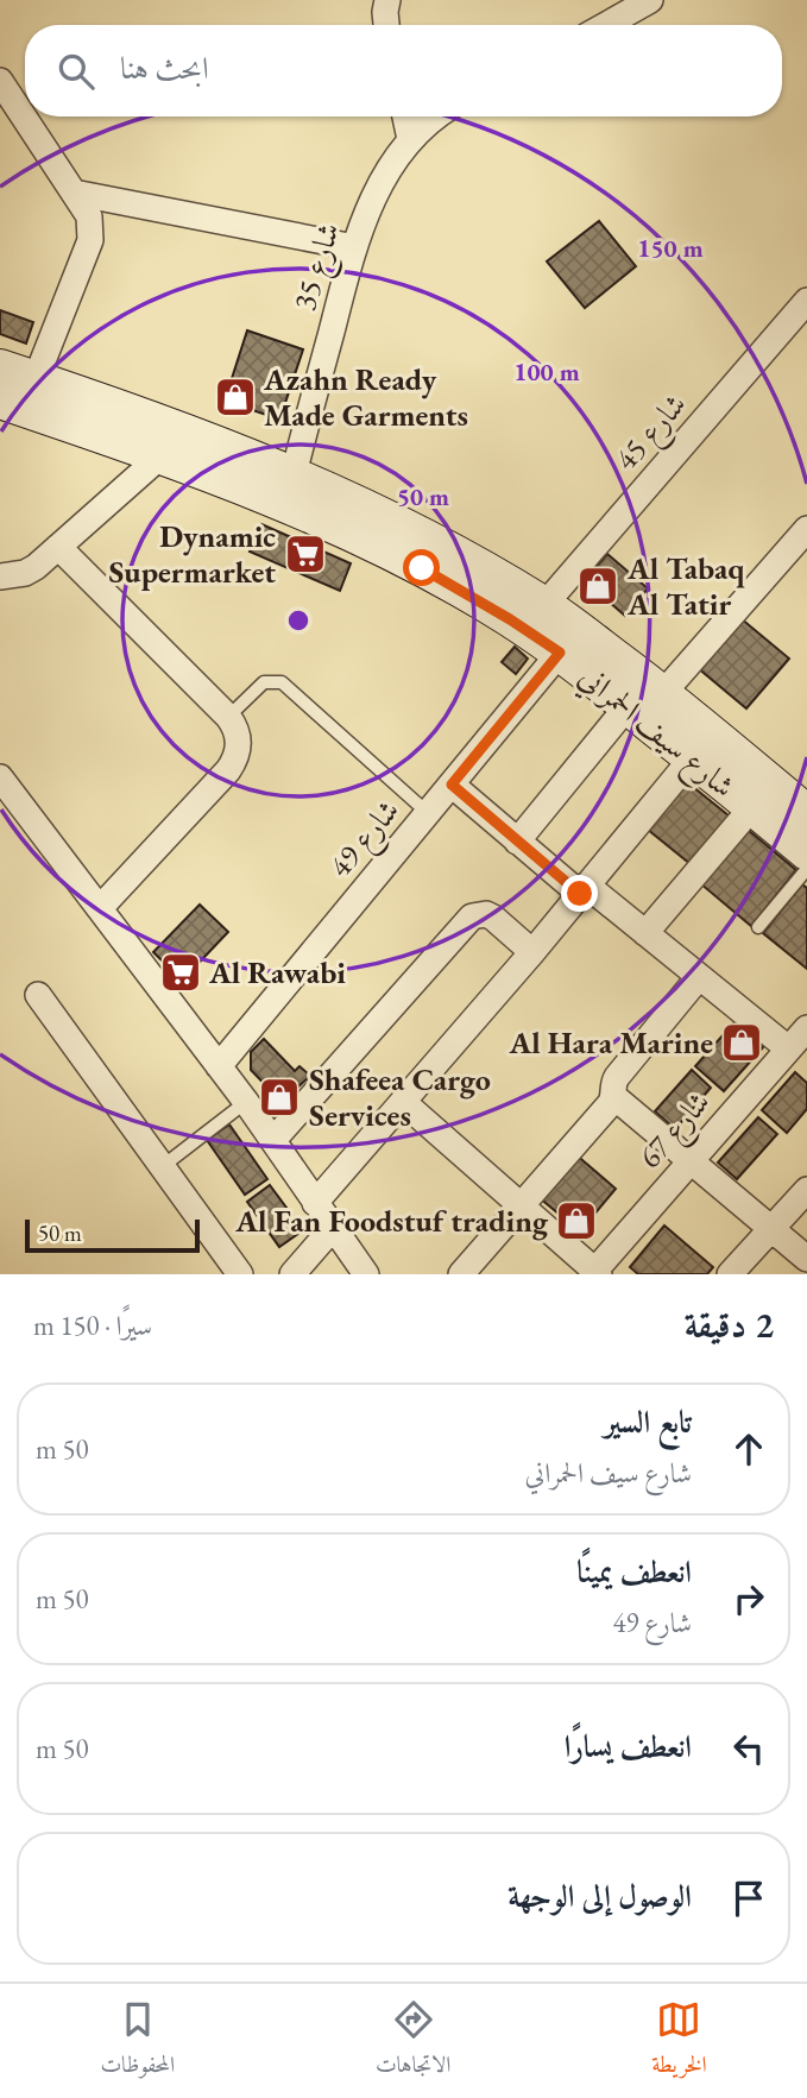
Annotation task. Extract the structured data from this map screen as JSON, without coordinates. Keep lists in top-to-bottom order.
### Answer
{
  "streets": {
    "street": [
      "شارع 35",
      "شارع 45",
      "شارع سيف الحمراني",
      "شارع 49",
      "شارع 67"
    ]
  },
  "crossings": [
    ["شارع 35", "شارع سيف الحمراني"],
    ["شارع 45", "شارع سيف الحمراني"],
    ["شارع سيف الحمراني", "شارع 49"]
  ],
  "places": {
    "shop": [
      "Azahn Ready Made Garments",
      "Al Tabaq Al Tatir",
      "Al Hara Marine",
      "Shafeea Cargo Services",
      "Al Fan Foodstuf trading"
    ],
    "supermarket": ["Dynamic Supermarket", "Al Rawabi"]
  },
  "scale_bar": "50 m",
  "page": {
    "search": "ابحث هنا",
    "scale": "50 m",
    "heading": ["2 دقيقة", "سيرًا · 150 m"],
    "list": [
      ["تابع السير", "شارع سيف الحمراني", "50 m"],
      ["انعطف يمينًا", "شارع 49", "50 m"],
      ["انعطف يسارًا", "50 m"],
      "الوصول إلى الوجهة"
    ],
    "nav": ["الخريطة", "الاتجاهات", "المحفوظات"]
  },
  "rings": ["150 m", "100 m", "50 m"]
}
